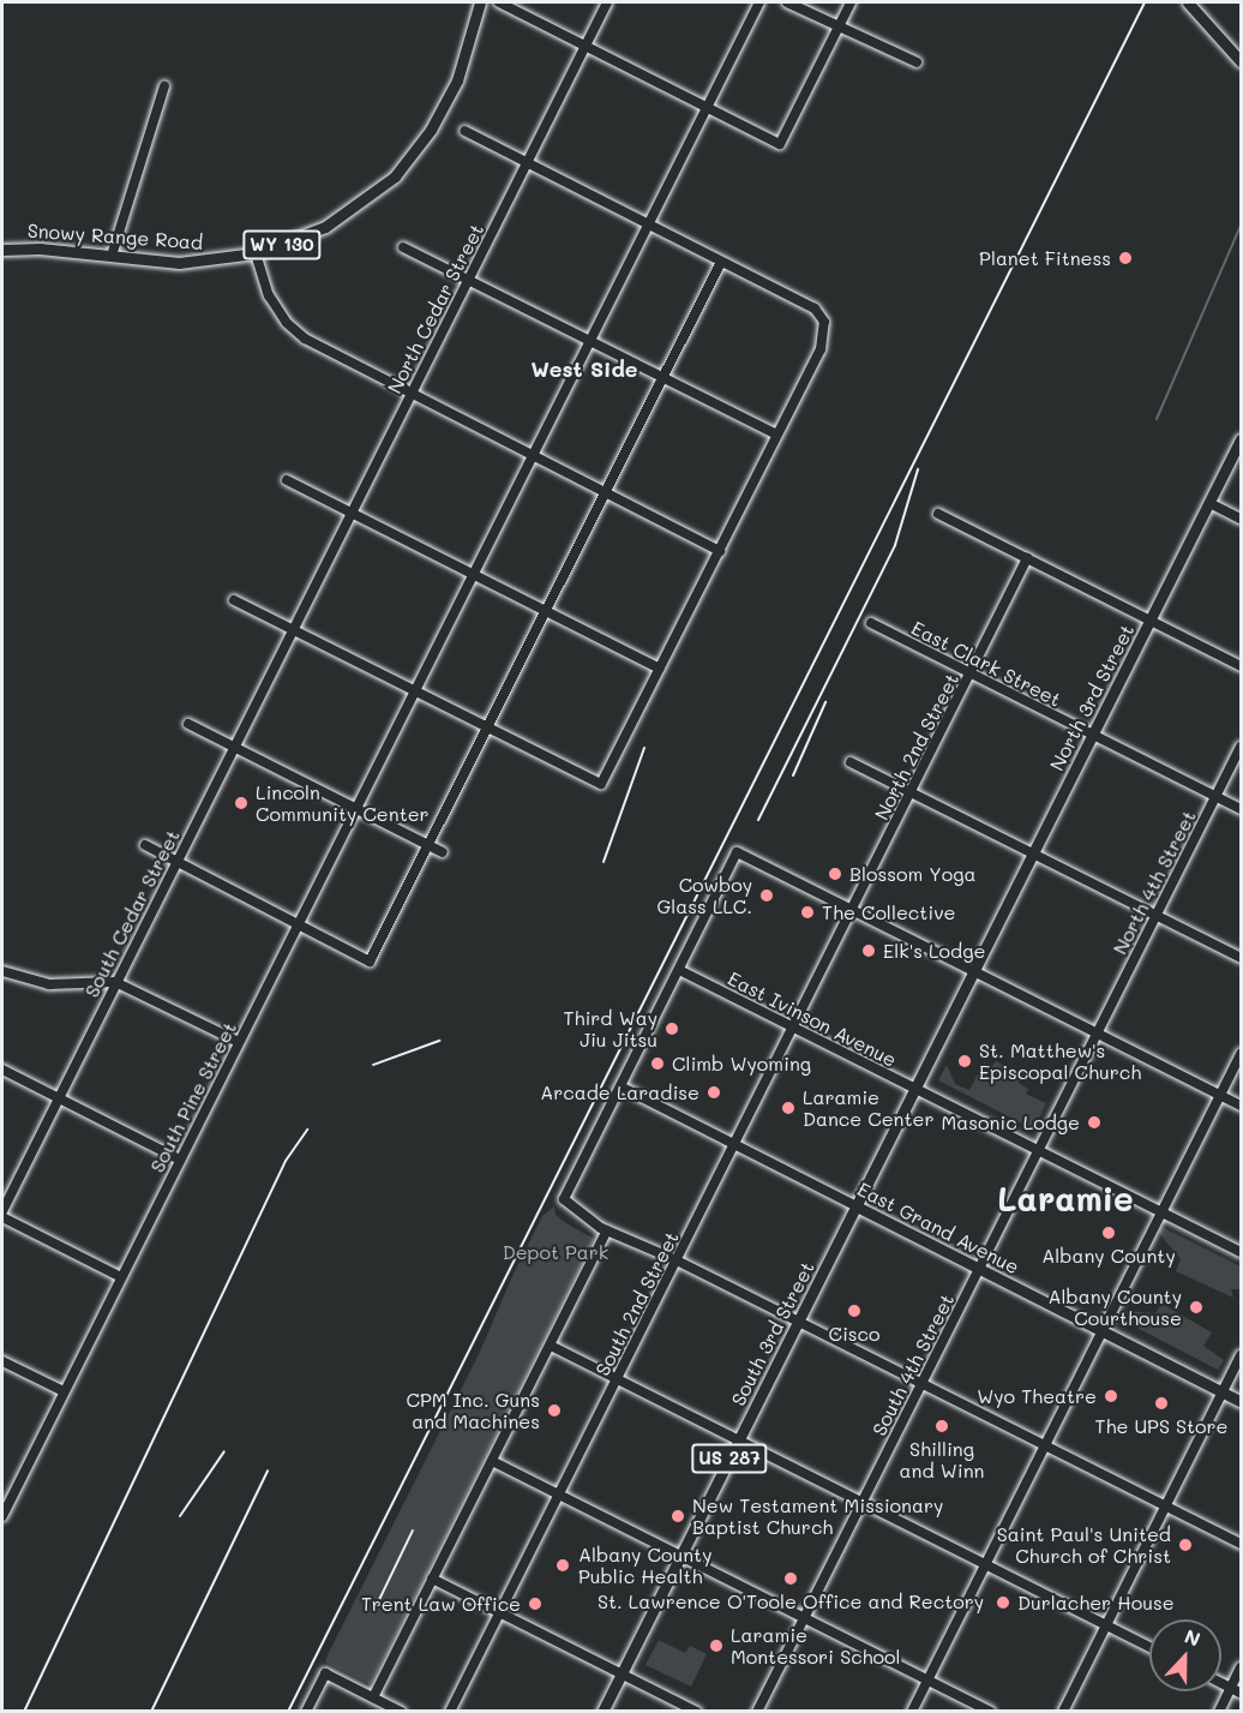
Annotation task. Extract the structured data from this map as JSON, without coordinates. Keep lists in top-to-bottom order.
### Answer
{
  "streets": {
    "main road": [
      "Snowy Range Road",
      "WY 130",
      "North 3rd Street",
      "East Grand Avenue",
      "South 3rd Street",
      "US 287"
    ],
    "street": [
      "North Cedar Street",
      "East Clark Street",
      "North 2nd Street",
      "North 4th Street",
      "South Cedar Street",
      "East Ivinson Avenue",
      "South Pine Street",
      "South 2nd Street",
      "South 4th Street"
    ]
  },
  "crossings": [
    ["North Cedar Street", "South Cedar Street"],
    ["East Clark Street", "North 3rd Street"],
    ["East Clark Street", "North 2nd Street"],
    ["East Clark Street", "North 4th Street"],
    ["North 3rd Street", "South 3rd Street"],
    ["North 2nd Street", "South 2nd Street"],
    ["North 4th Street", "South 4th Street"],
    ["East Ivinson Avenue", "South 2nd Street"],
    ["East Ivinson Avenue", "South 3rd Street"],
    ["East Ivinson Avenue", "South 4th Street"],
    ["East Grand Avenue", "South 2nd Street"],
    ["East Grand Avenue", "South 3rd Street"],
    ["East Grand Avenue", "South 4th Street"]
  ],
  "districts": ["West Side", "Laramie"],
  "parks": ["Depot Park"],
  "places": [
    "Planet Fitness",
    "Lincoln Community Center",
    "Blossom Yoga",
    "Cowboy Glass LLC.",
    "The Collective",
    "Elk's Lodge",
    "Third Way Jiu Jitsu",
    "St. Matthew's Episcopal Church",
    "Climb Wyoming",
    "Arcade Laradise",
    "Laramie Dance Center",
    "Masonic Lodge",
    "Albany County",
    "Albany County Courthouse",
    "Cisco",
    "Wyo Theatre",
    "The UPS Store",
    "CPM Inc. Guns and Machines",
    "Shilling and Winn",
    "New Testament Missionary Baptist Church",
    "Saint Paul's United Church of Christ",
    "Albany County Public Health",
    "St. Lawrence O'Toole Office and Rectory",
    "Durlacher House",
    "Trent Law Office",
    "Laramie Montessori School"
  ],
  "north": "top"
}
